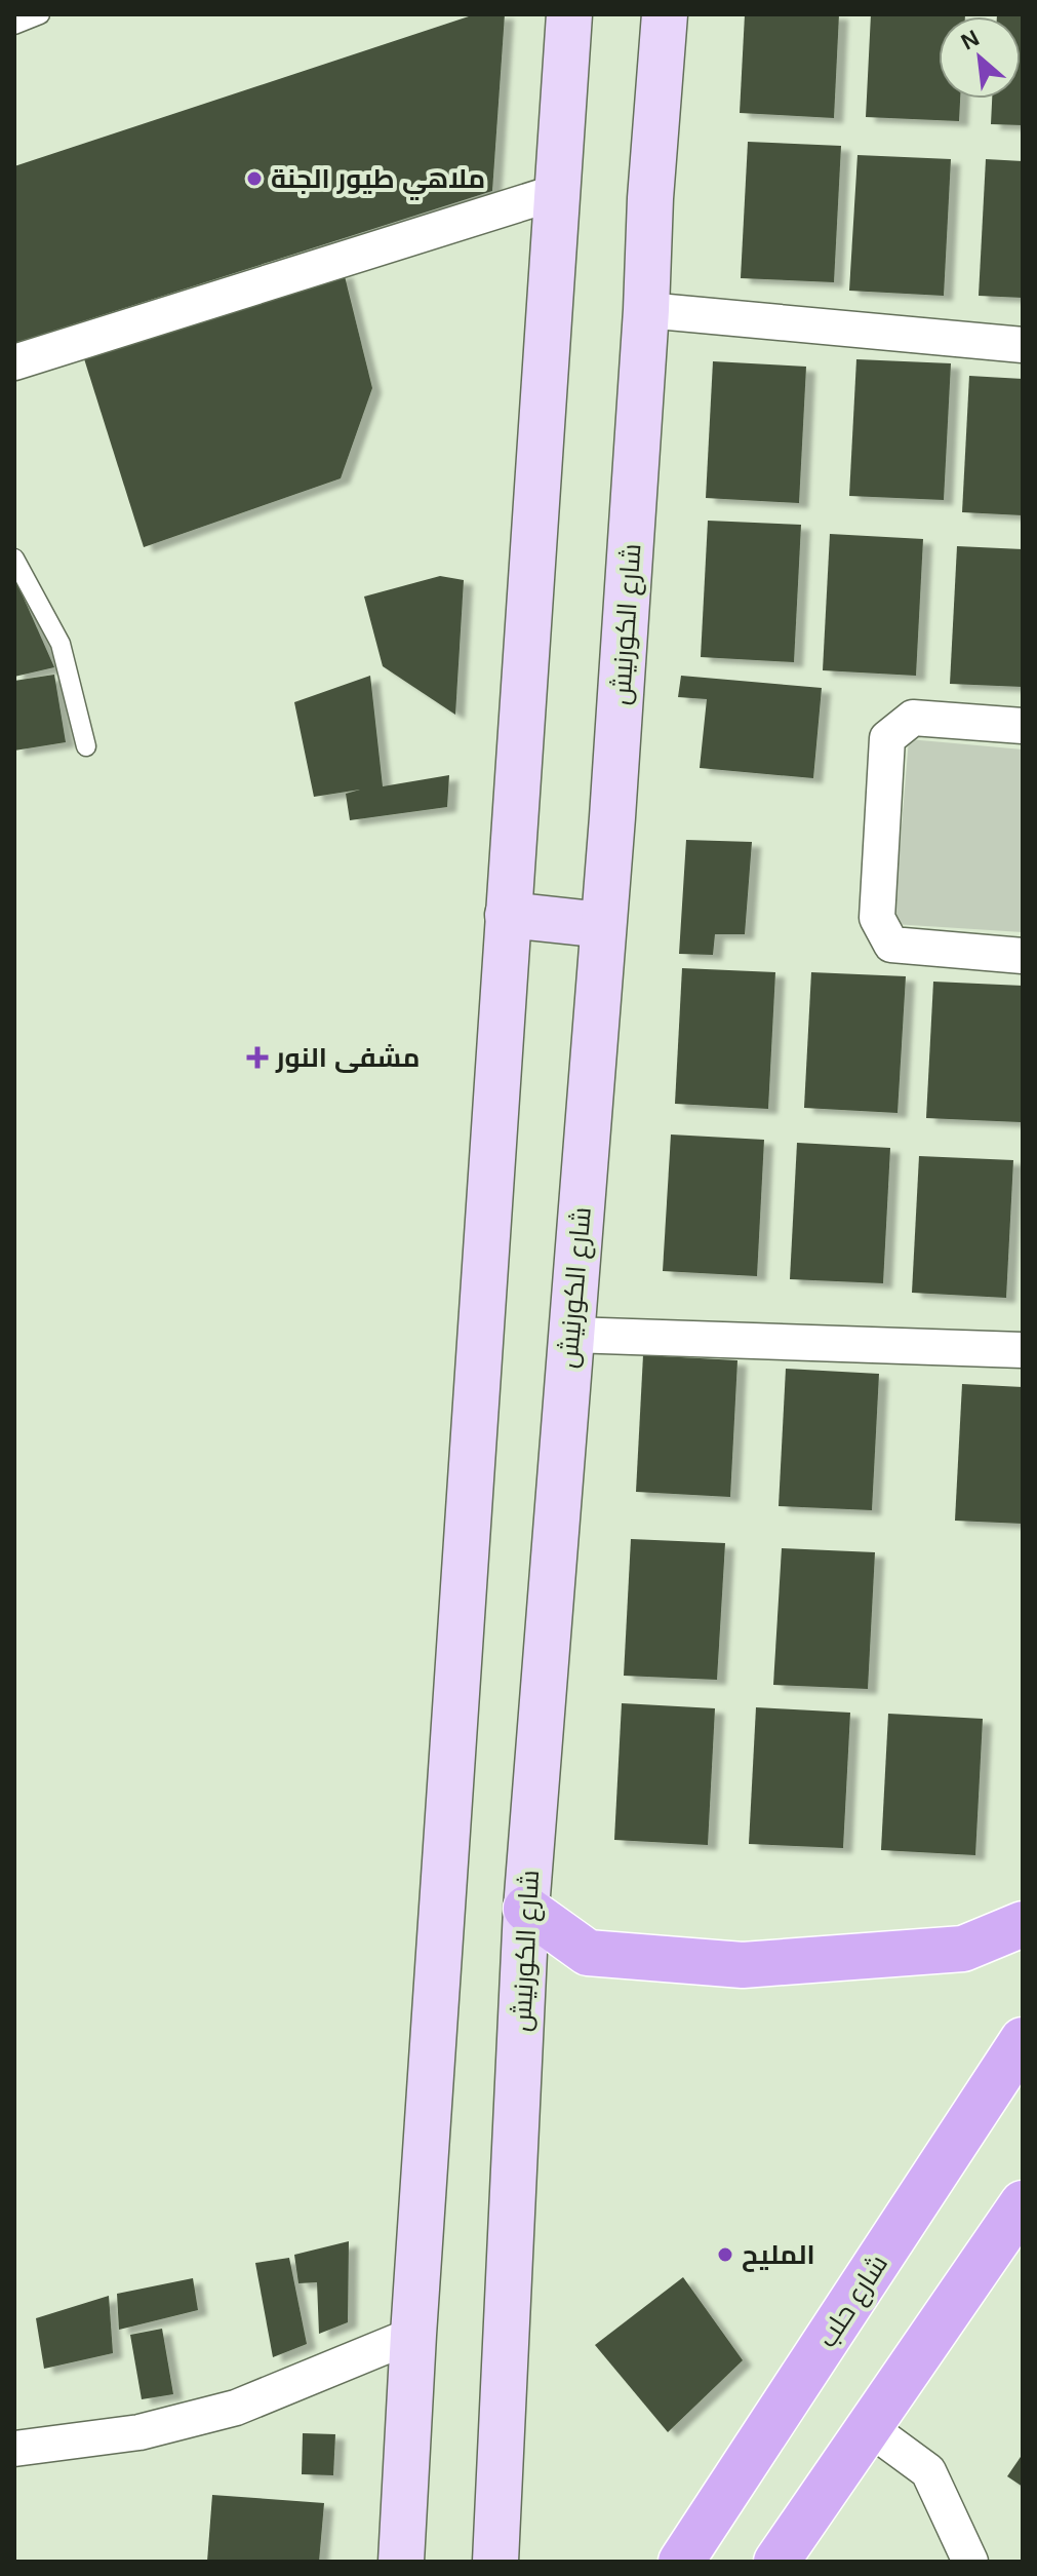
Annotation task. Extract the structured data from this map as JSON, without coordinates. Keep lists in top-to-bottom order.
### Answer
{
  "streets": {
    "main road": ["شارع الكورنيش", "شارع حلب"]
  },
  "places": {
    "other": ["ملاهي طيور الجنة", "المليح"],
    "health": ["مشفى النور"]
  },
  "north": "top left"
}
